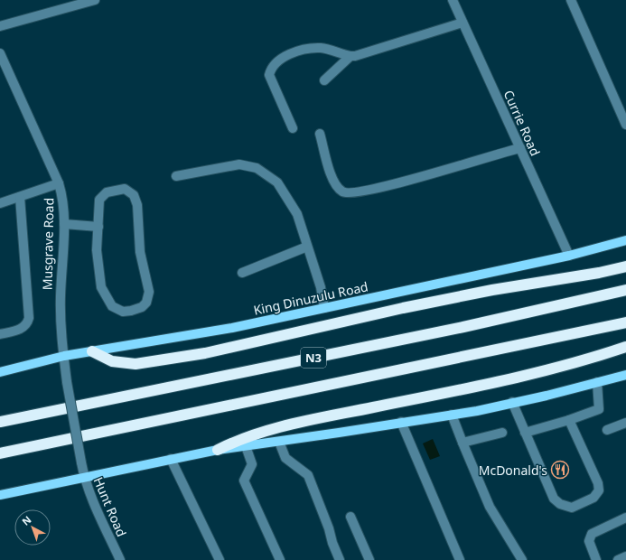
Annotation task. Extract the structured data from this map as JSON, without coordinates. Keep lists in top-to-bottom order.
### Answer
{
  "streets": {
    "highway": ["N3"],
    "main road": ["King Dinuzulu Road"],
    "street": ["Currie Road", "Musgrave Road", "Hunt Road"]
  },
  "crossings": [
    ["Currie Road", "King Dinuzulu Road"],
    ["Musgrave Road", "King Dinuzulu Road"],
    ["Musgrave Road", "Hunt Road"]
  ],
  "places": {
    "restaurant": ["McDonald's"]
  },
  "north": "top left"
}
